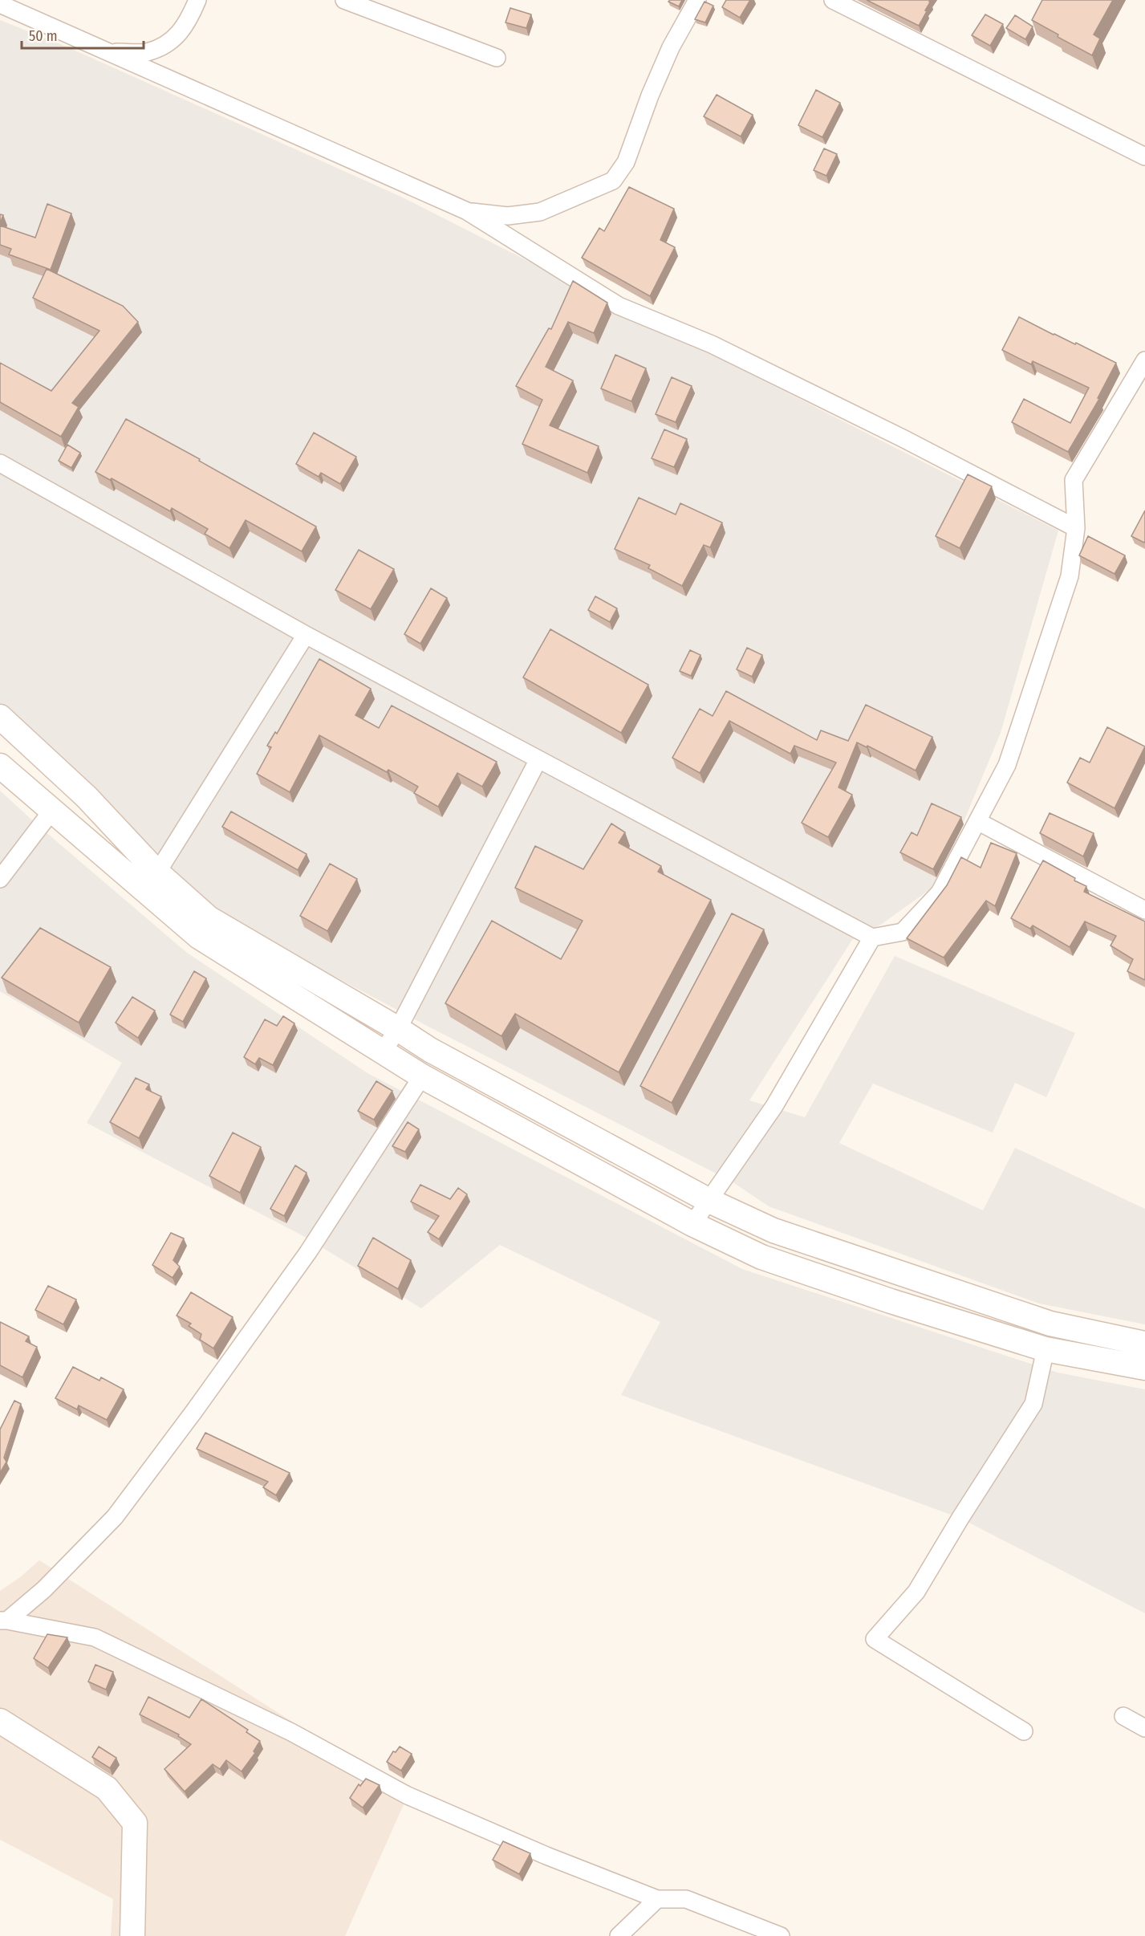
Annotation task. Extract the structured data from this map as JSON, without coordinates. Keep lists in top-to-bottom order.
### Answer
{
  "scale_bar": "50 m"
}
